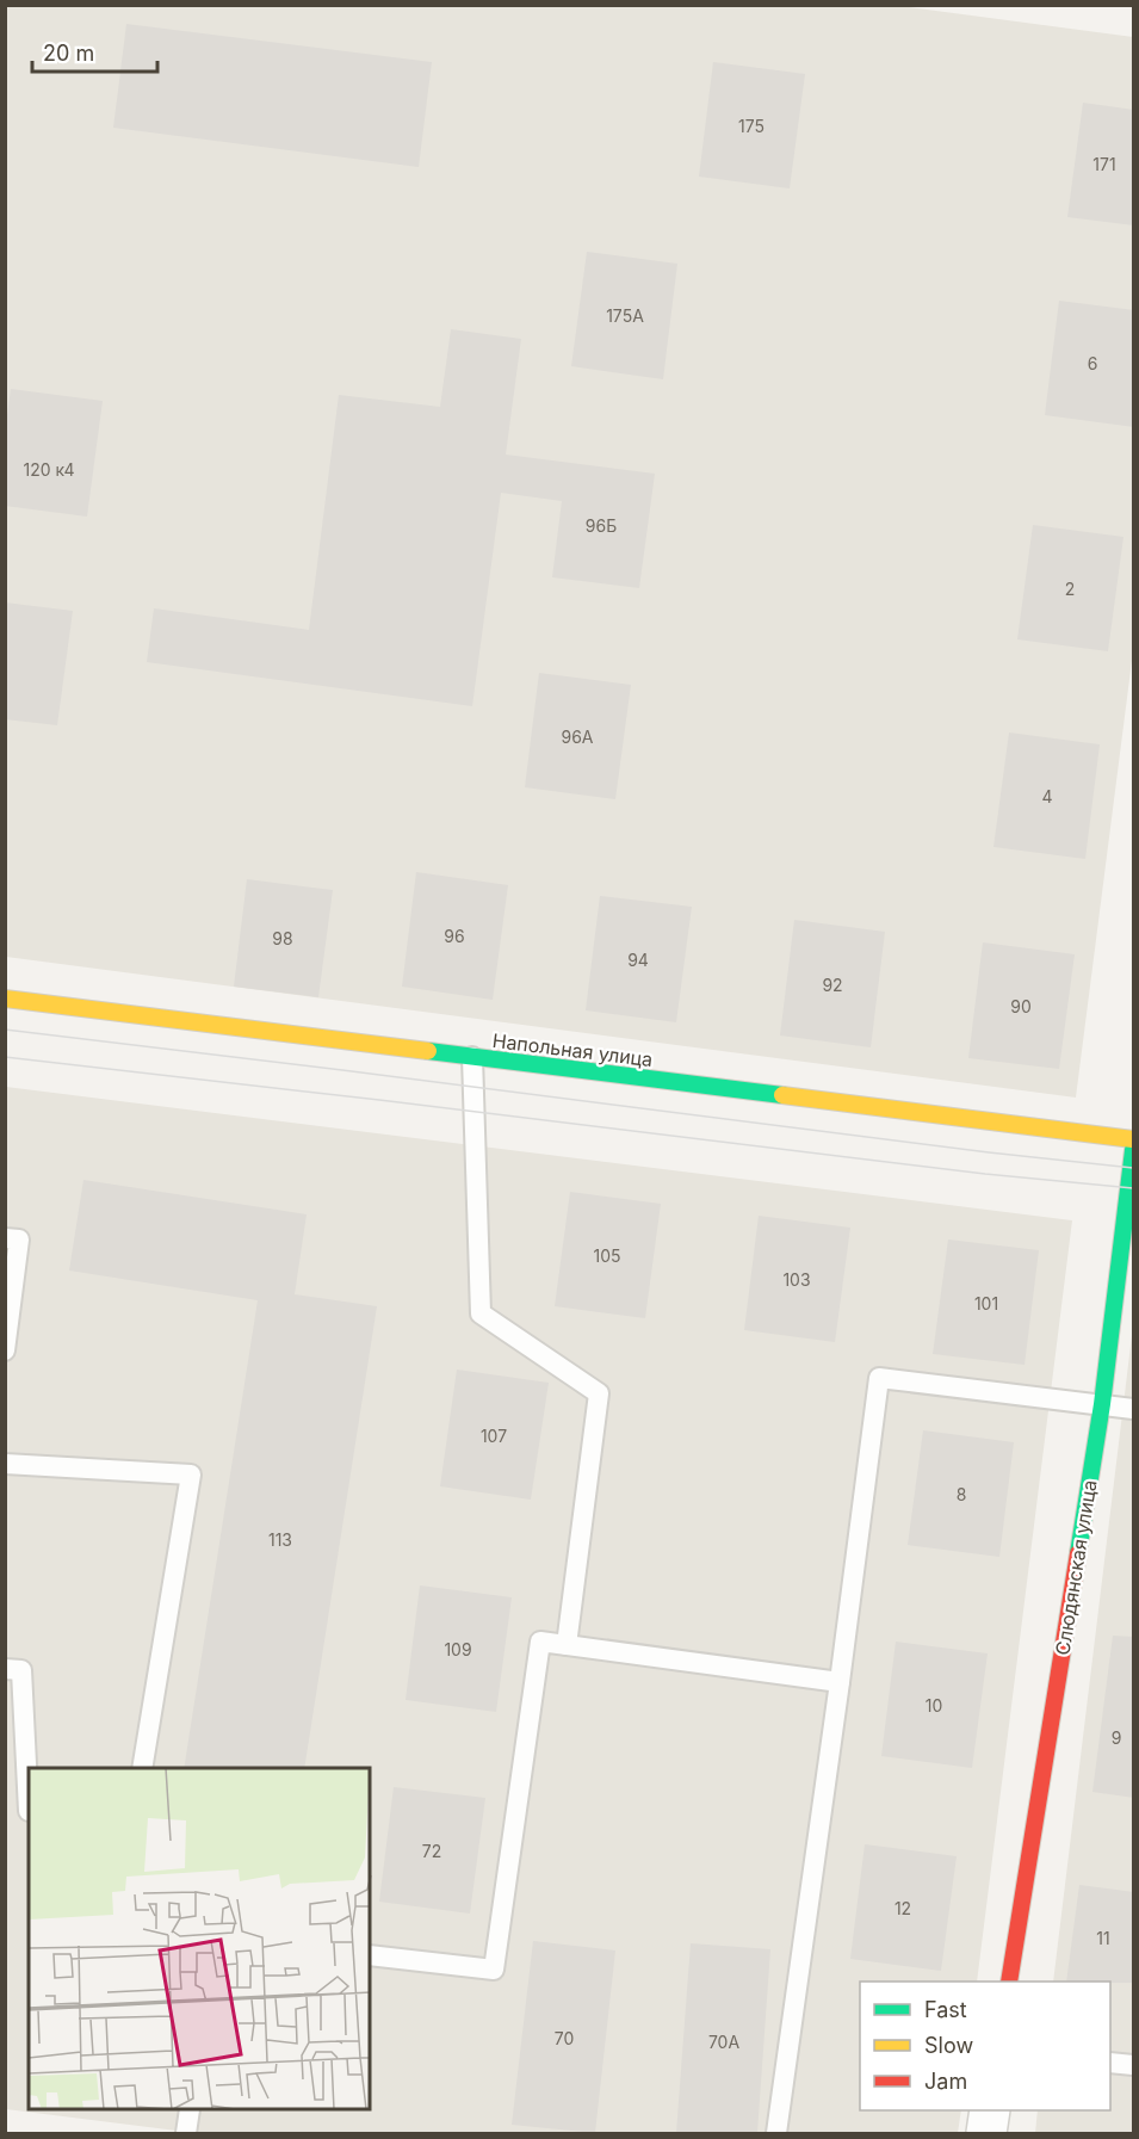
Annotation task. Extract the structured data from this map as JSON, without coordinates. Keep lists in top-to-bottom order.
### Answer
{
  "streets": {
    "street": ["Напольная улица", "Слюдянская улица"]
  },
  "house_numbers": [
    "175",
    "171",
    "175А",
    "6",
    "120 к4",
    "96Б",
    "2",
    "96А",
    "4",
    "96",
    "98",
    "94",
    "92",
    "90",
    "105",
    "103",
    "101",
    "107",
    "8",
    "113",
    "109",
    "10",
    "9",
    "72",
    "12",
    "11",
    "70",
    "70А"
  ],
  "legend": ["Fast", "Slow", "Jam"],
  "scale_bar": "20 m"
}
